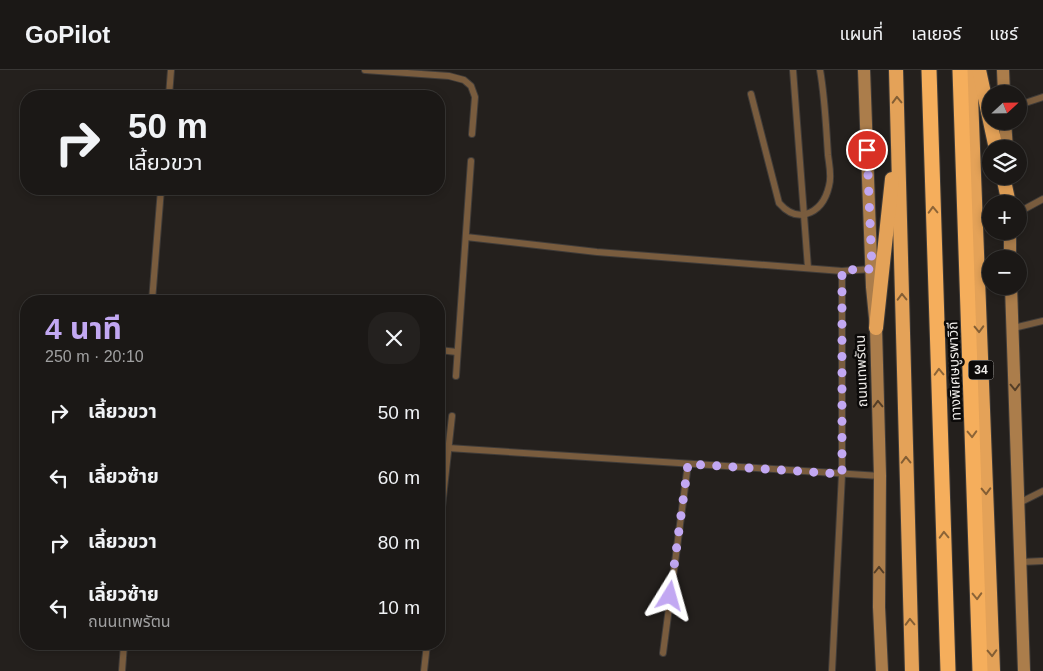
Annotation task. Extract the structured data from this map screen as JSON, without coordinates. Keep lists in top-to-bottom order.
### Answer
{
  "streets": {
    "highway": ["34", "ทางพิเศษบูรพาวิถี"],
    "main road": ["ถนนเทพรัตน"]
  },
  "one_way": ["ถนนเทพรัตน"],
  "north": "right",
  "page": {
    "header": "GoPilot",
    "nav": ["แผนที่", "เลเยอร์", "แชร์"],
    "map_buttons": ["+", "−"],
    "turn": ["50 m", "เลี้ยวขวา"],
    "heading": ["4 นาที", "250 m · 20:10"],
    "list": [
      {
        "name": "เลี้ยวขวา",
        "value": "50 m"
      },
      {
        "name": "เลี้ยวซ้าย",
        "value": "60 m"
      },
      {
        "name": "เลี้ยวขวา",
        "value": "80 m"
      },
      {
        "name": "เลี้ยวซ้าย",
        "note": "ถนนเทพรัตน",
        "value": "10 m"
      }
    ]
  }
}
